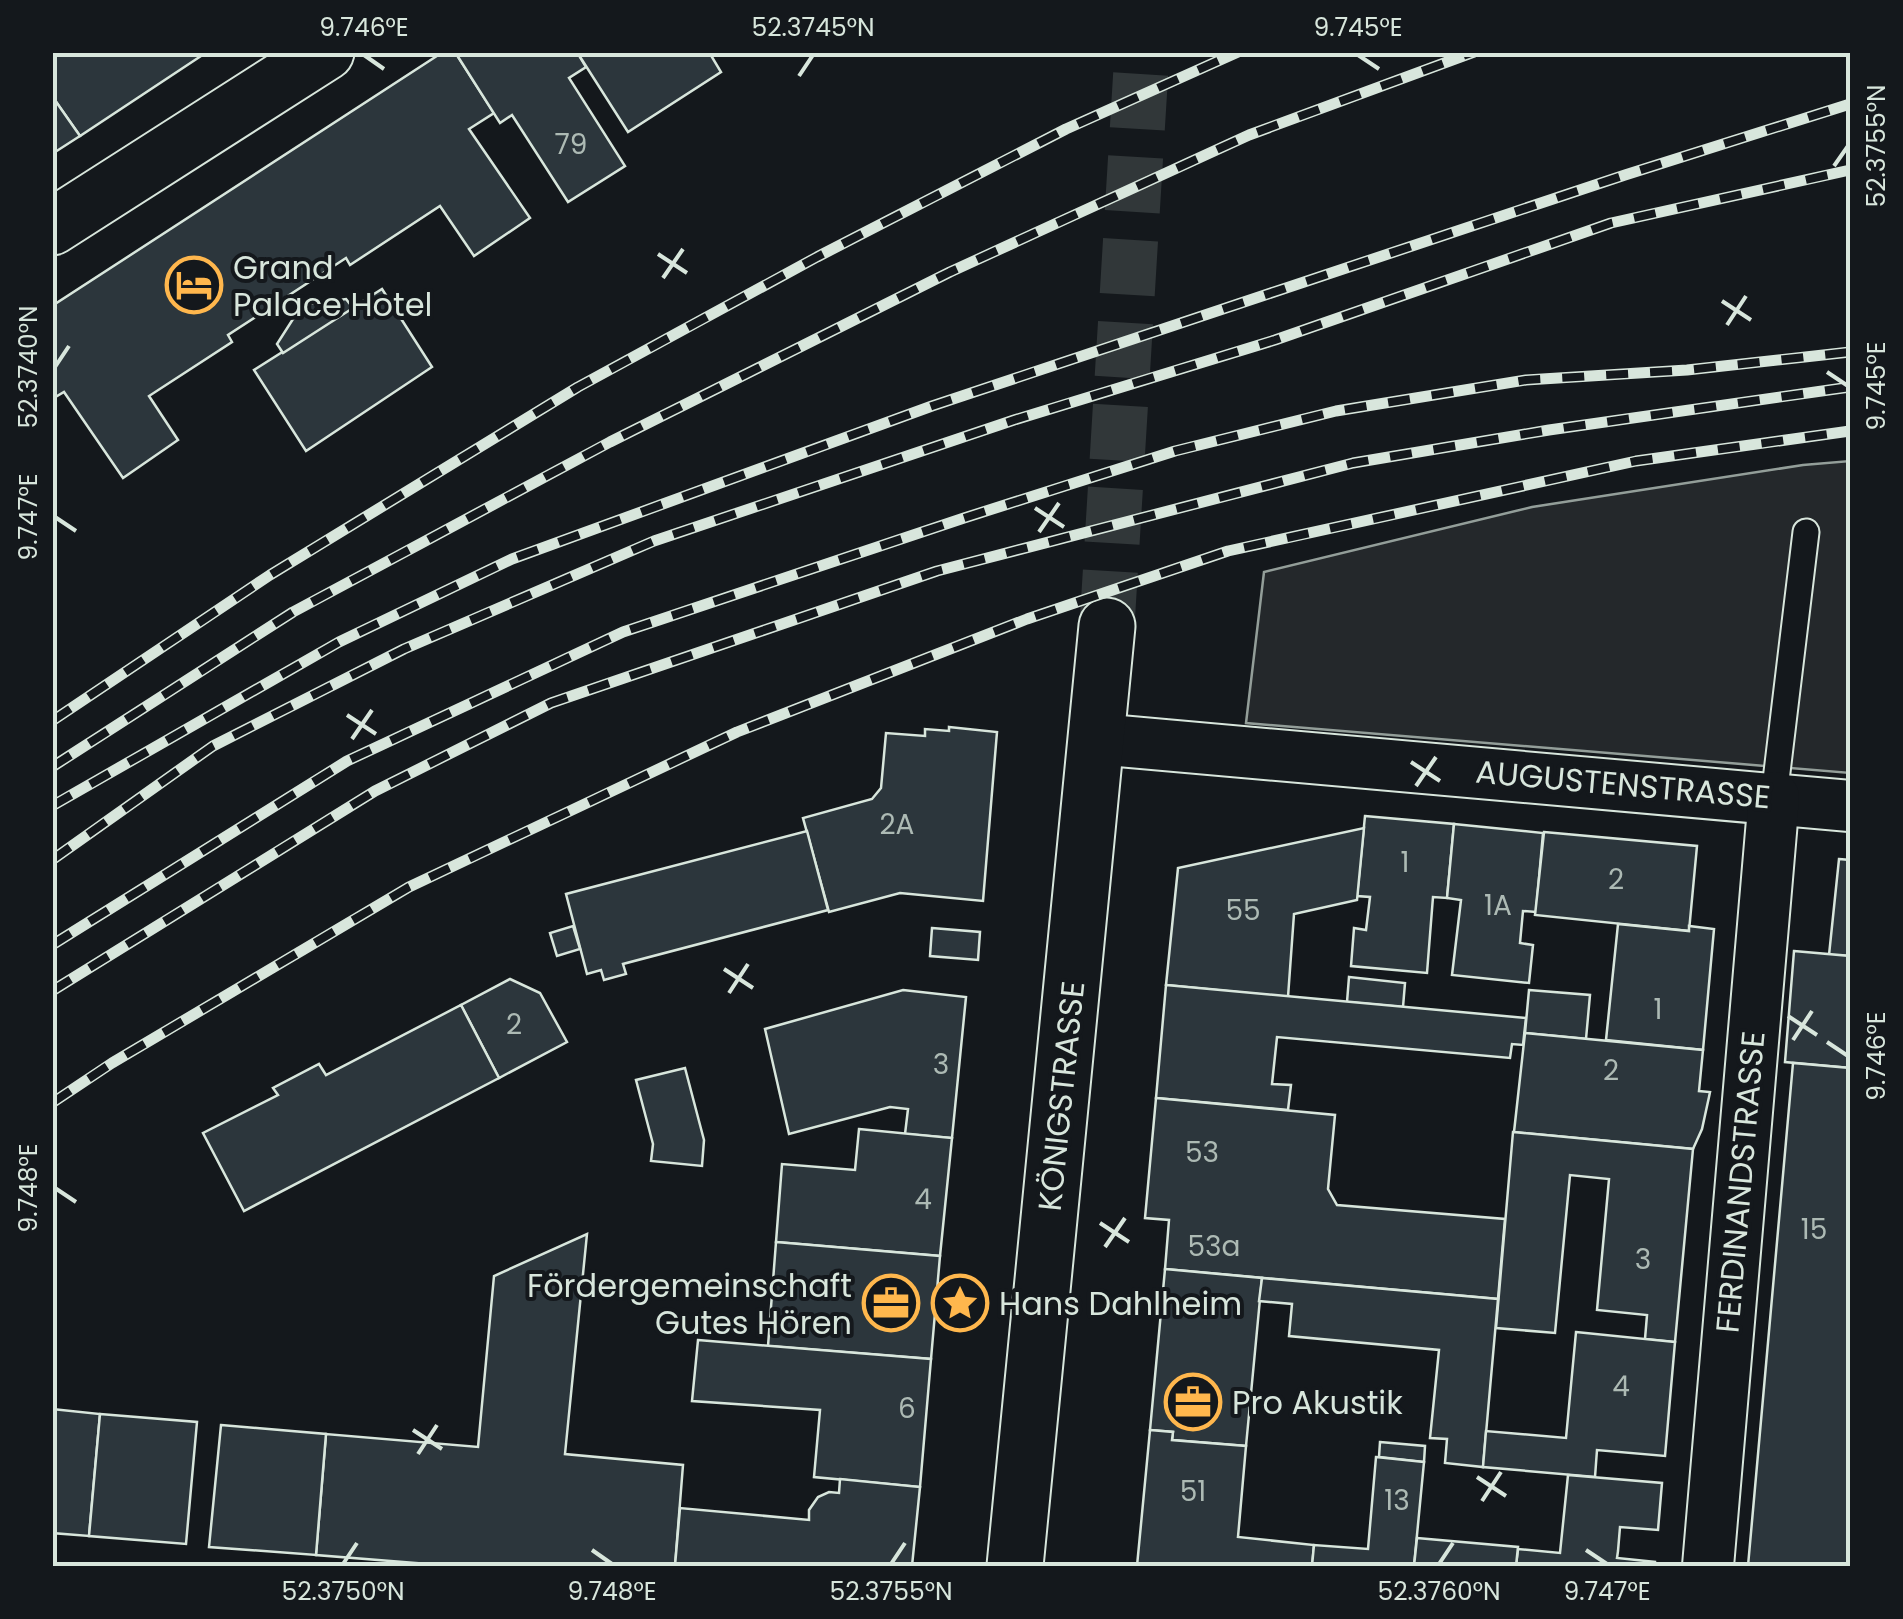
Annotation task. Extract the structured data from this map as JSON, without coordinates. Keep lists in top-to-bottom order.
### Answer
{
  "streets": {
    "street": ["AUGUSTENSTRASSE", "KÖNIGSTRASSE", "FERDINANDSTRASSE"]
  },
  "crossings": [
    ["AUGUSTENSTRASSE", "KÖNIGSTRASSE"],
    ["AUGUSTENSTRASSE", "FERDINANDSTRASSE"]
  ],
  "places": {
    "hotel": ["Grand Palace Hotel"],
    "office": ["Fördergemeinschaft Gutes Hören", "Pro Akustik"],
    "place": ["Hans Dahlheim"]
  },
  "house_numbers": [
    "79",
    "2A",
    "1",
    "2",
    "1A",
    "55",
    "1",
    "2",
    "3",
    "2",
    "53",
    "4",
    "15",
    "53a",
    "3",
    "4",
    "6",
    "51",
    "13"
  ],
  "coordinates": [
    "9.746°E",
    "52.3745°N",
    "9.745°E",
    "52.3755°N",
    "52.3740°N",
    "9.747°E",
    "9.748°E",
    "52.3750°N",
    "52.3760°N"
  ]
}
